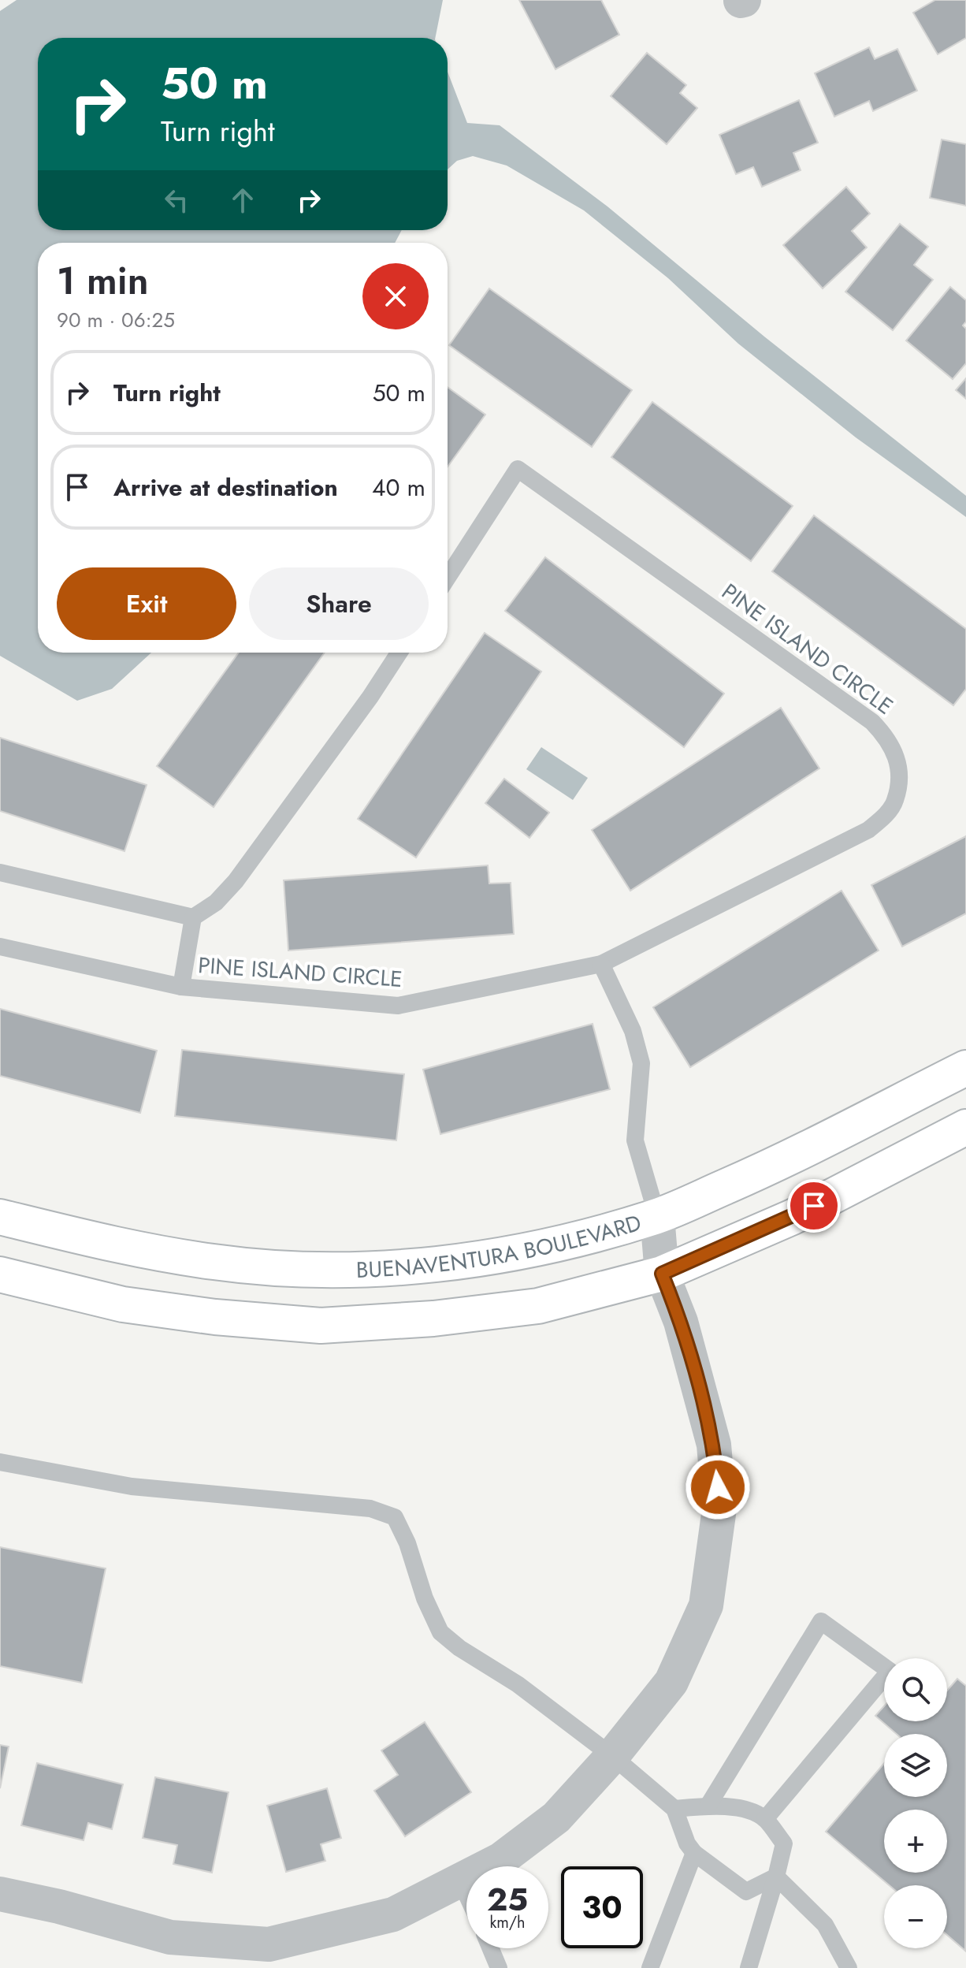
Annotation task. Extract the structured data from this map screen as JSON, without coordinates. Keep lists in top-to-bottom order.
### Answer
{
  "streets": {
    "main road": ["BUENAVENTURA BOULEVARD"],
    "lane": ["PINE ISLAND CIRCLE"]
  },
  "page": {
    "turn": ["50 m", "Turn right"],
    "heading": ["1 min", "90 m · 06:25"],
    "list": [
      {
        "name": "Turn right",
        "value": "50 m"
      },
      {
        "name": "Arrive at destination",
        "value": "40 m"
      }
    ],
    "buttons": ["Exit", "Share"],
    "map_buttons": ["+", "−"],
    "speed": "25 km/h",
    "limit": "30"
  }
}
